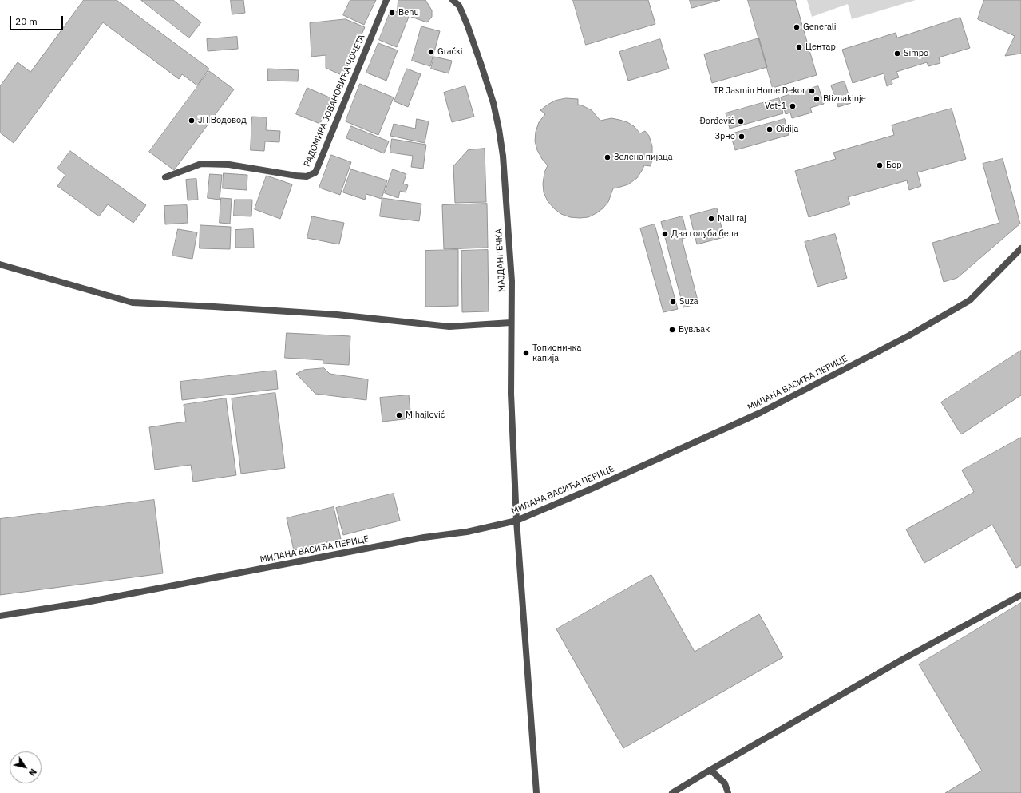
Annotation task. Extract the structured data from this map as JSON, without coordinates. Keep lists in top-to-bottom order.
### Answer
{
  "streets": {
    "street": ["РАДОМИРА ЈОВАНОВИЋА ЧОЧЕТА", "МАЈДАНПЕЧКА", "МИЛАНА ВАСИЋА ПЕРИЦЕ"]
  },
  "crossings": [
    ["МАЈДАНПЕЧКА", "МИЛАНА ВАСИЋА ПЕРИЦЕ"]
  ],
  "places": [
    "Benu",
    "Generali",
    "Центар",
    "Grački",
    "Simpo",
    "TR Jasmin Home Dekor",
    "Bliznakinje",
    "Vet-1",
    "ЈП Водовод",
    "Đorđević",
    "Oidija",
    "Зрно",
    "Зелена пијаца",
    "Бор",
    "Mali raj",
    "Два голуба бела",
    "Suza",
    "Бувљак",
    "Топионичка капија",
    "Mihajlović"
  ],
  "scale_bar": "20 m",
  "north": "bottom right"
}
